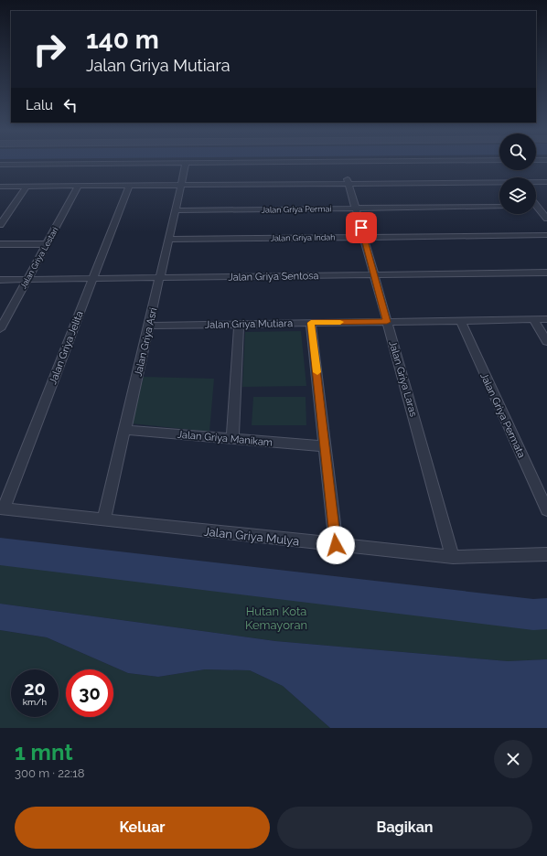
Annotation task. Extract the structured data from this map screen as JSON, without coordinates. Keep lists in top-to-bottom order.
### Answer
{
  "streets": {
    "street": [
      "Jalan Griya Permai",
      "Jalan Griya Indah",
      "Jalan Griya Lestari",
      "Jalan Griya Sentosa",
      "Jalan Griya Mutiara",
      "Jalan Griya Asri",
      "Jalan Griya Jelita",
      "Jalan Griya Laras",
      "Jalan Griya Permata",
      "Jalan Griya Manikam",
      "Jalan Griya Mulya"
    ]
  },
  "crossings": [
    ["Jalan Griya Permai", "Jalan Griya Asri"],
    ["Jalan Griya Permai", "Jalan Griya Laras"],
    ["Jalan Griya Indah", "Jalan Griya Asri"],
    ["Jalan Griya Indah", "Jalan Griya Laras"],
    ["Jalan Griya Lestari", "Jalan Griya Sentosa"],
    ["Jalan Griya Sentosa", "Jalan Griya Asri"],
    ["Jalan Griya Sentosa", "Jalan Griya Jelita"],
    ["Jalan Griya Sentosa", "Jalan Griya Laras"],
    ["Jalan Griya Mutiara", "Jalan Griya Asri"],
    ["Jalan Griya Mutiara", "Jalan Griya Laras"],
    ["Jalan Griya Mutiara", "Jalan Griya Permata"],
    ["Jalan Griya Asri", "Jalan Griya Manikam"],
    ["Jalan Griya Asri", "Jalan Griya Mulya"],
    ["Jalan Griya Jelita", "Jalan Griya Mulya"],
    ["Jalan Griya Laras", "Jalan Griya Mulya"]
  ],
  "parks": ["Hutan Kota Kemayoran"],
  "page": {
    "turn": ["140 m", "Jalan Griya Mutiara"],
    "then": "Lalu",
    "speed": "20 km/h",
    "limit": "30",
    "heading": ["1 mnt", "300 m · 22:18"],
    "buttons": ["Keluar", "Bagikan"]
  }
}
